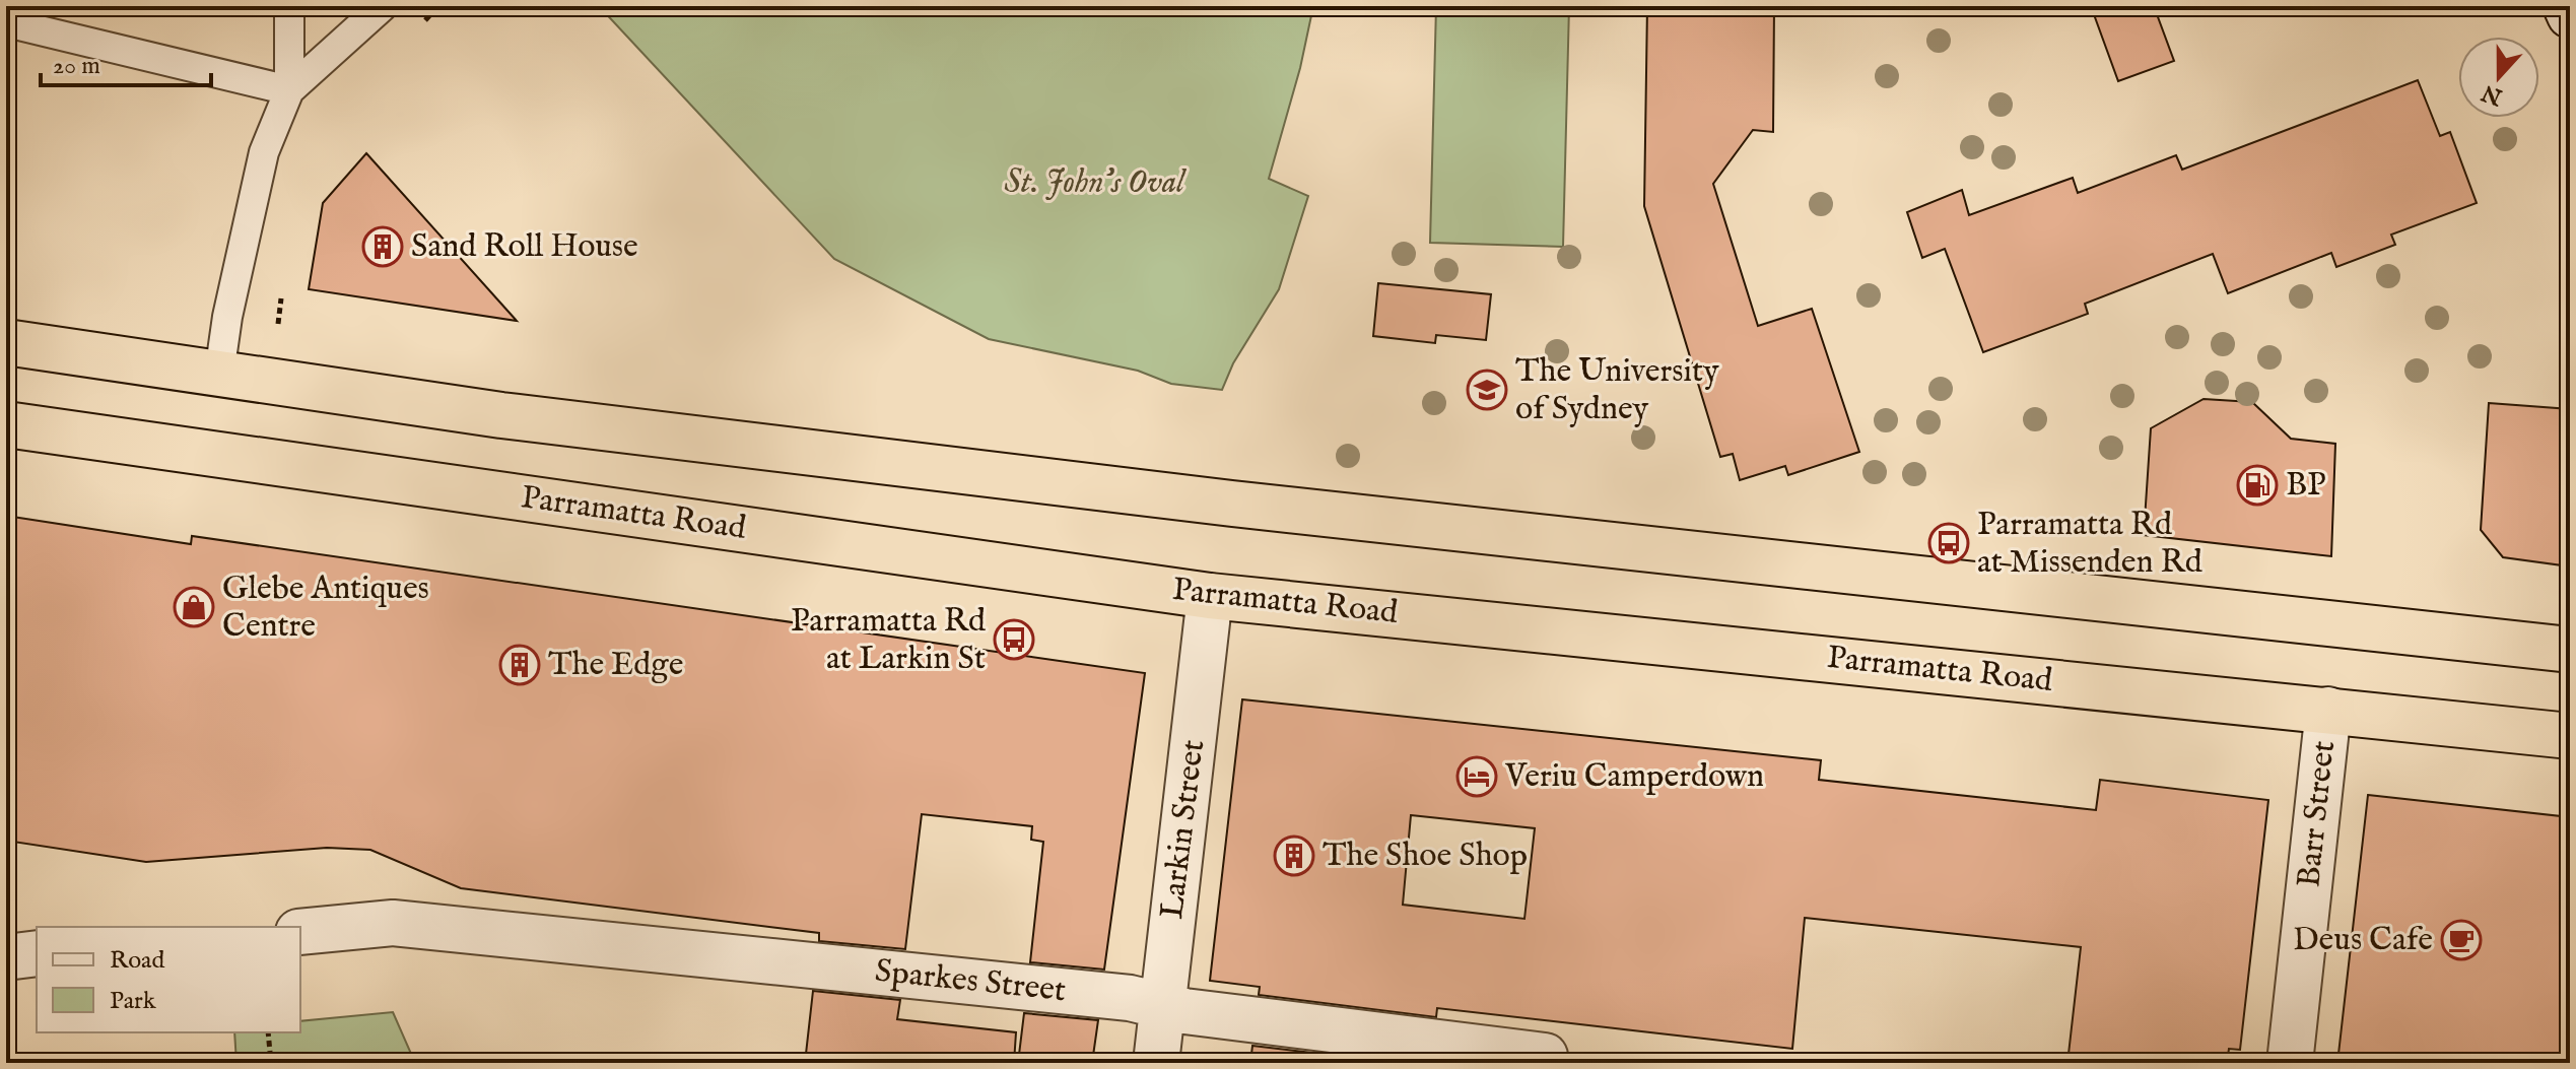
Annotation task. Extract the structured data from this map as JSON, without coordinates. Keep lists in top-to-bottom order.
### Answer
{
  "streets": {
    "highway": ["Parramatta Road"],
    "street": ["Barr Street", "Larkin Street", "Sparkes Street"]
  },
  "crossings": [
    ["Parramatta Road", "Barr Street"],
    ["Parramatta Road", "Larkin Street"],
    ["Larkin Street", "Sparkes Street"]
  ],
  "parks": ["St. John's Oval"],
  "places": {
    "building": ["Sand Roll House", "The Edge", "The Shoe Shop"],
    "school or university": ["The University of Sydney"],
    "fuel station": ["BP"],
    "bus stop": ["Parramatta Rd at Missenden Rd", "Parramatta Rd at Larkin St"],
    "shop": ["Glebe Antiques Centre"],
    "hotel": ["Veriu Camperdown"],
    "cafe": ["Deus Cafe"]
  },
  "legend": ["Road", "Park"],
  "scale_bar": "20 m",
  "north": "bottom"
}
